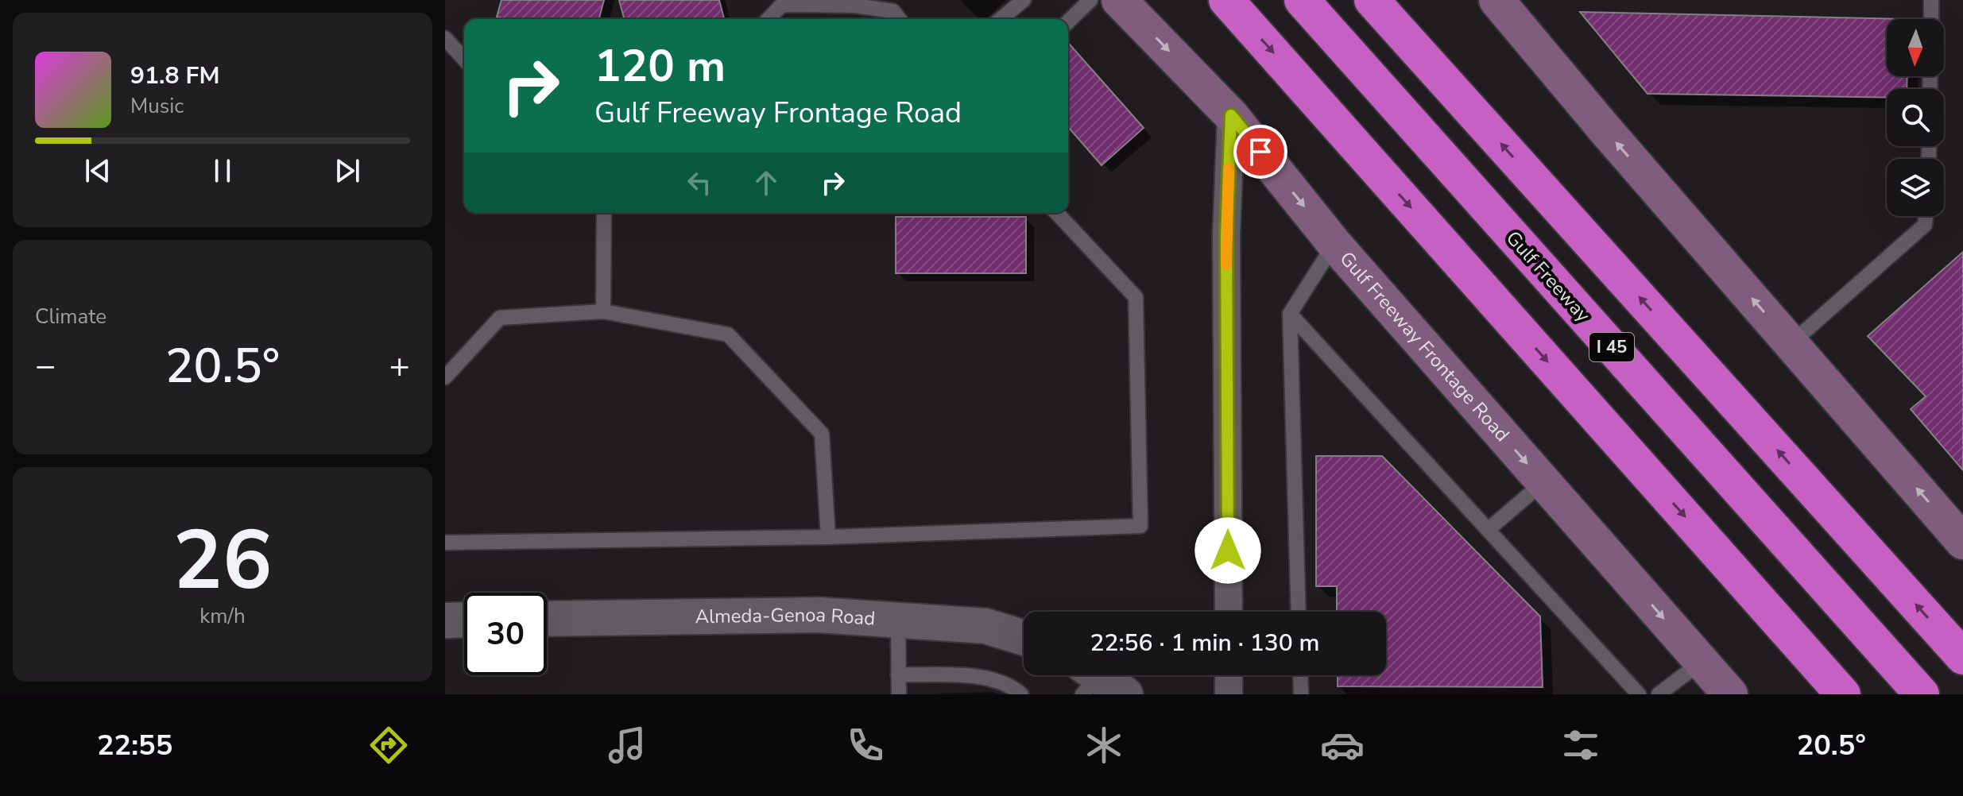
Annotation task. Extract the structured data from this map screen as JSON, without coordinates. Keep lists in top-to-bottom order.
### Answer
{
  "streets": {
    "highway": ["Gulf Freeway", "I 45"],
    "main road": ["Gulf Freeway Frontage Road"],
    "street": ["Almeda-Genoa Road"]
  },
  "north": "bottom",
  "page": {
    "turn": ["120 m", "Gulf Freeway Frontage Road"],
    "song": ["91.8 FM", "Music"],
    "tile": [
      "Climate",
      ["26", "km/h"]
    ],
    "heat": ["−", "20.5°", "+"],
    "limit": "30",
    "trip": "22:56 · 1 min · 130 m",
    "tabs": ["22:55", "20.5°"]
  }
}
